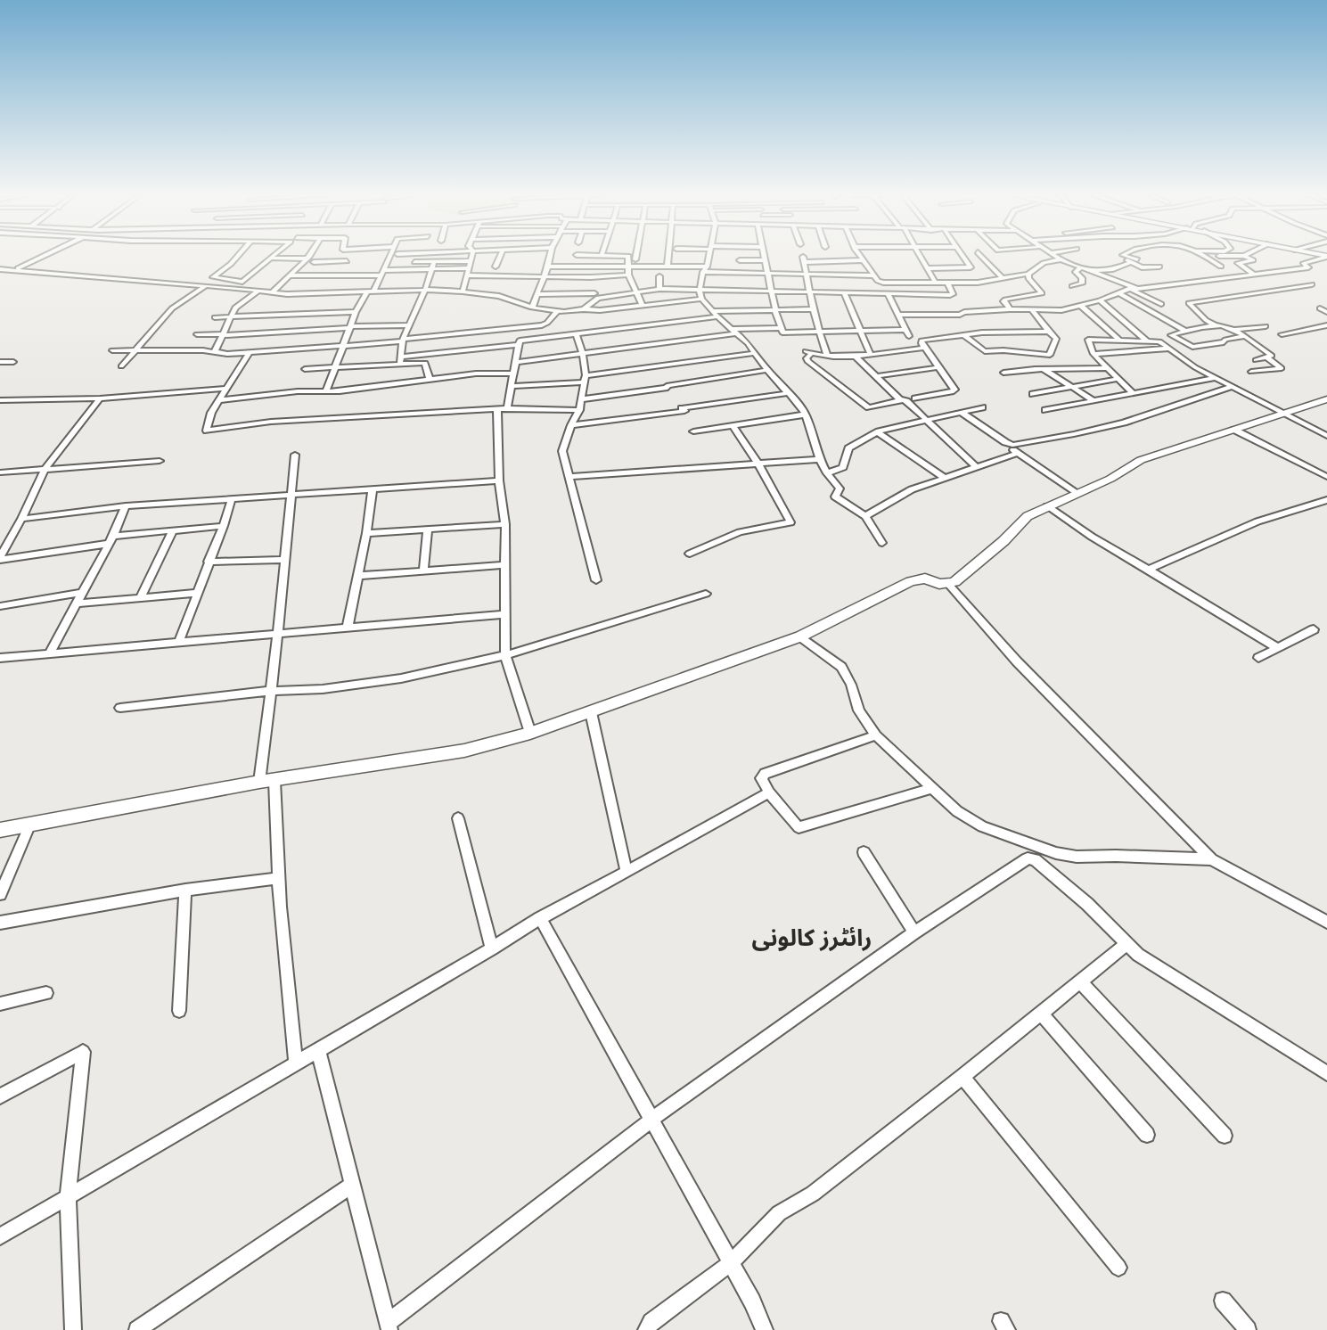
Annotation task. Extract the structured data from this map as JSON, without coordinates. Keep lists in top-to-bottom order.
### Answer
{
  "districts": ["رائٹرز کالونی"]
}
